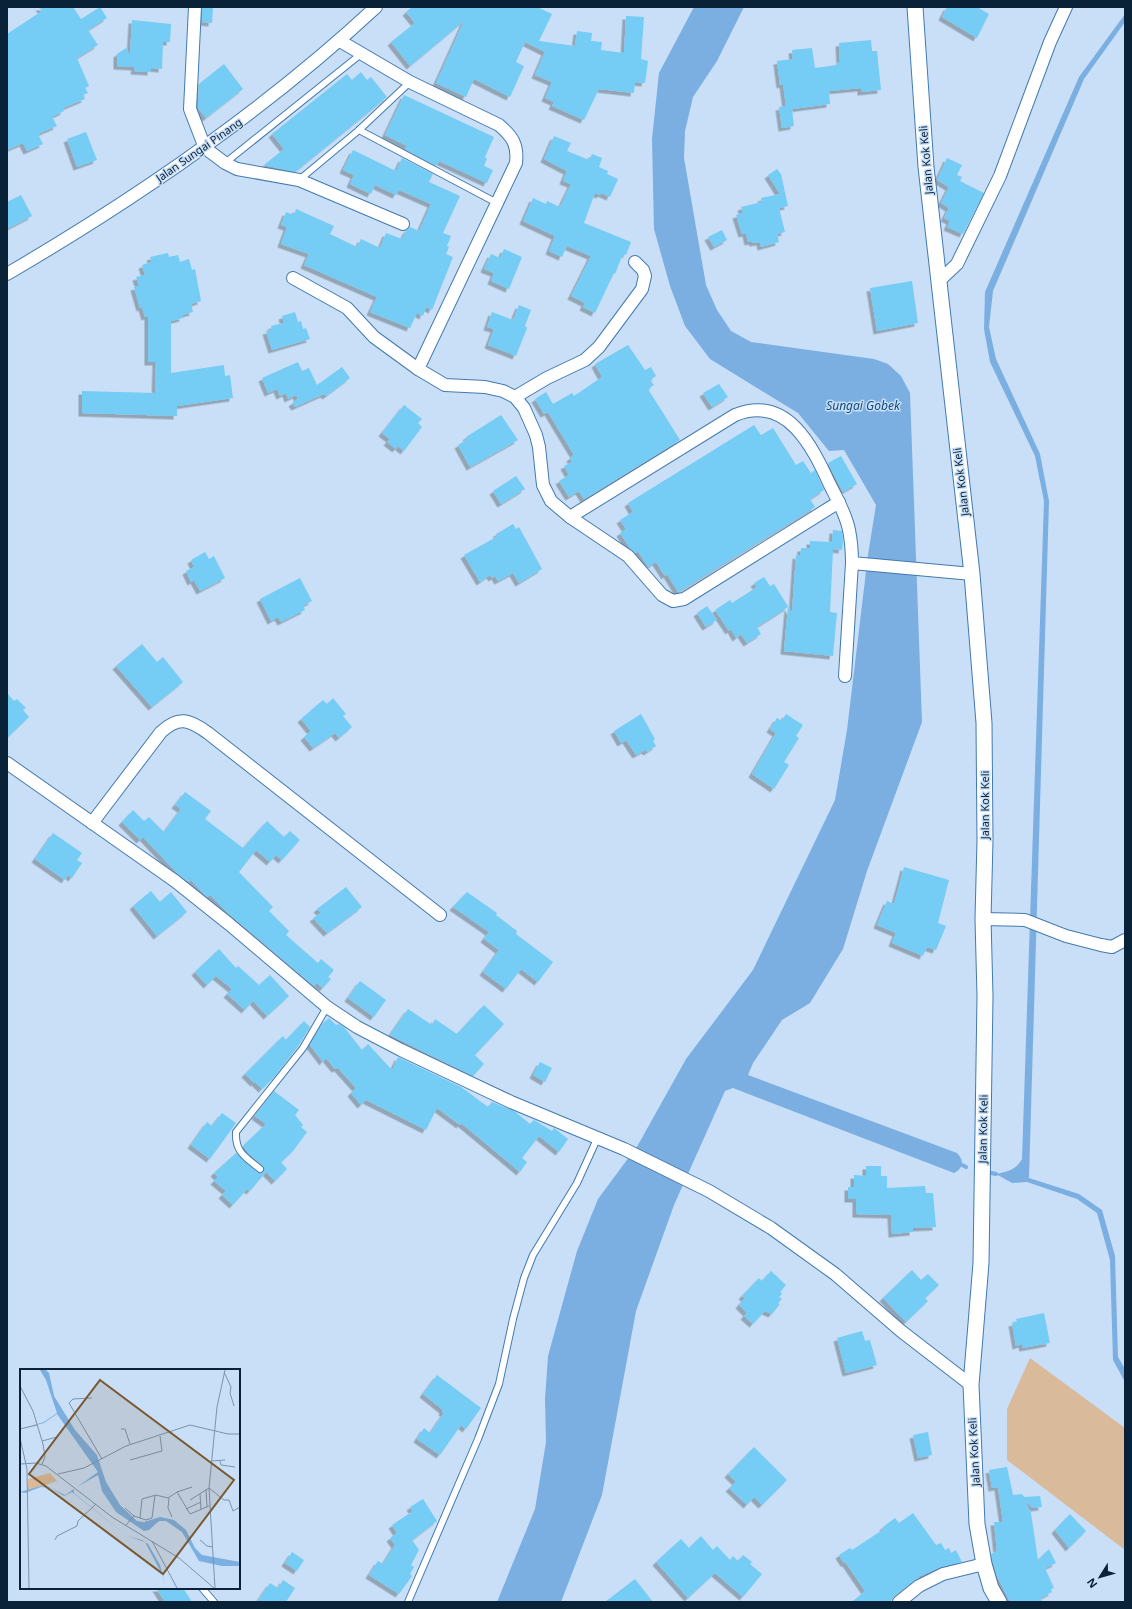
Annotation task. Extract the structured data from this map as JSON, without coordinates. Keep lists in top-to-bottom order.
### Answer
{
  "streets": {
    "street": ["Jalan Sungai Pinang", "Jalan Kok Keli"]
  },
  "water": ["Sungai Gobek"],
  "north": "bottom left"
}
